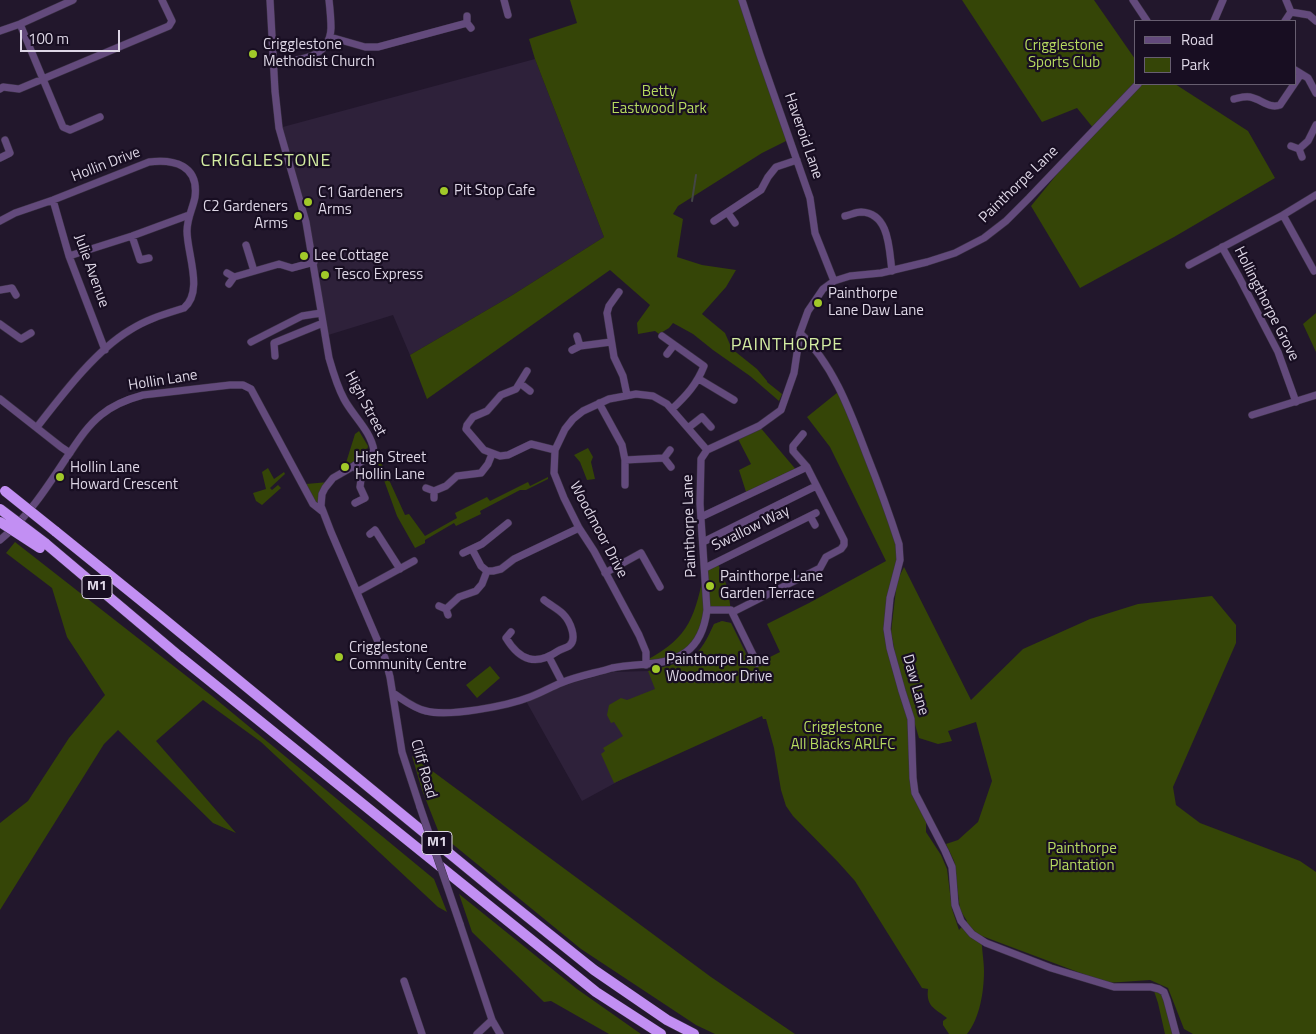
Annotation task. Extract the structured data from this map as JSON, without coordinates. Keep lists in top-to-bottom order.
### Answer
{
  "streets": {
    "highway": ["M1"],
    "street": [
      "Haveroid Lane",
      "Hollin Drive",
      "Painthorpe Lane",
      "Julie Avenue",
      "Hollingthorpe Grove",
      "Hollin Lane",
      "High Street",
      "Swallow Way",
      "Woodmoor Drive",
      "Daw Lane",
      "Cliff Road"
    ]
  },
  "crossings": [
    ["Haveroid Lane", "Painthorpe Lane"],
    ["Hollin Drive", "Julie Avenue"],
    ["Painthorpe Lane", "Swallow Way"],
    ["Painthorpe Lane", "Woodmoor Drive"],
    ["Painthorpe Lane", "Cliff Road"],
    ["Hollin Lane", "High Street"],
    ["Hollin Lane", "Cliff Road"],
    ["High Street", "Cliff Road"]
  ],
  "districts": ["CRIGGLESTONE", "PAINTHORPE"],
  "parks": [
    "Crigglestone Sports Club",
    "Betty Eastwood Park",
    "Crigglestone All Blacks ARLFC",
    "Painthorpe Plantation"
  ],
  "places": [
    "Crigglestone Methodist Church",
    "Pit Stop Cafe",
    "C1 Gardeners Arms",
    "C2 Gardeners Arms",
    "Lee Cottage",
    "Tesco Express",
    "Painthorpe Lane Daw Lane",
    "High Street Hollin Lane",
    "Hollin Lane Howard Crescent",
    "Painthorpe Lane Garden Terrace",
    "Crigglestone Community Centre",
    "Painthorpe Lane Woodmoor Drive"
  ],
  "legend": ["Road", "Park"],
  "scale_bar": "100 m"
}
